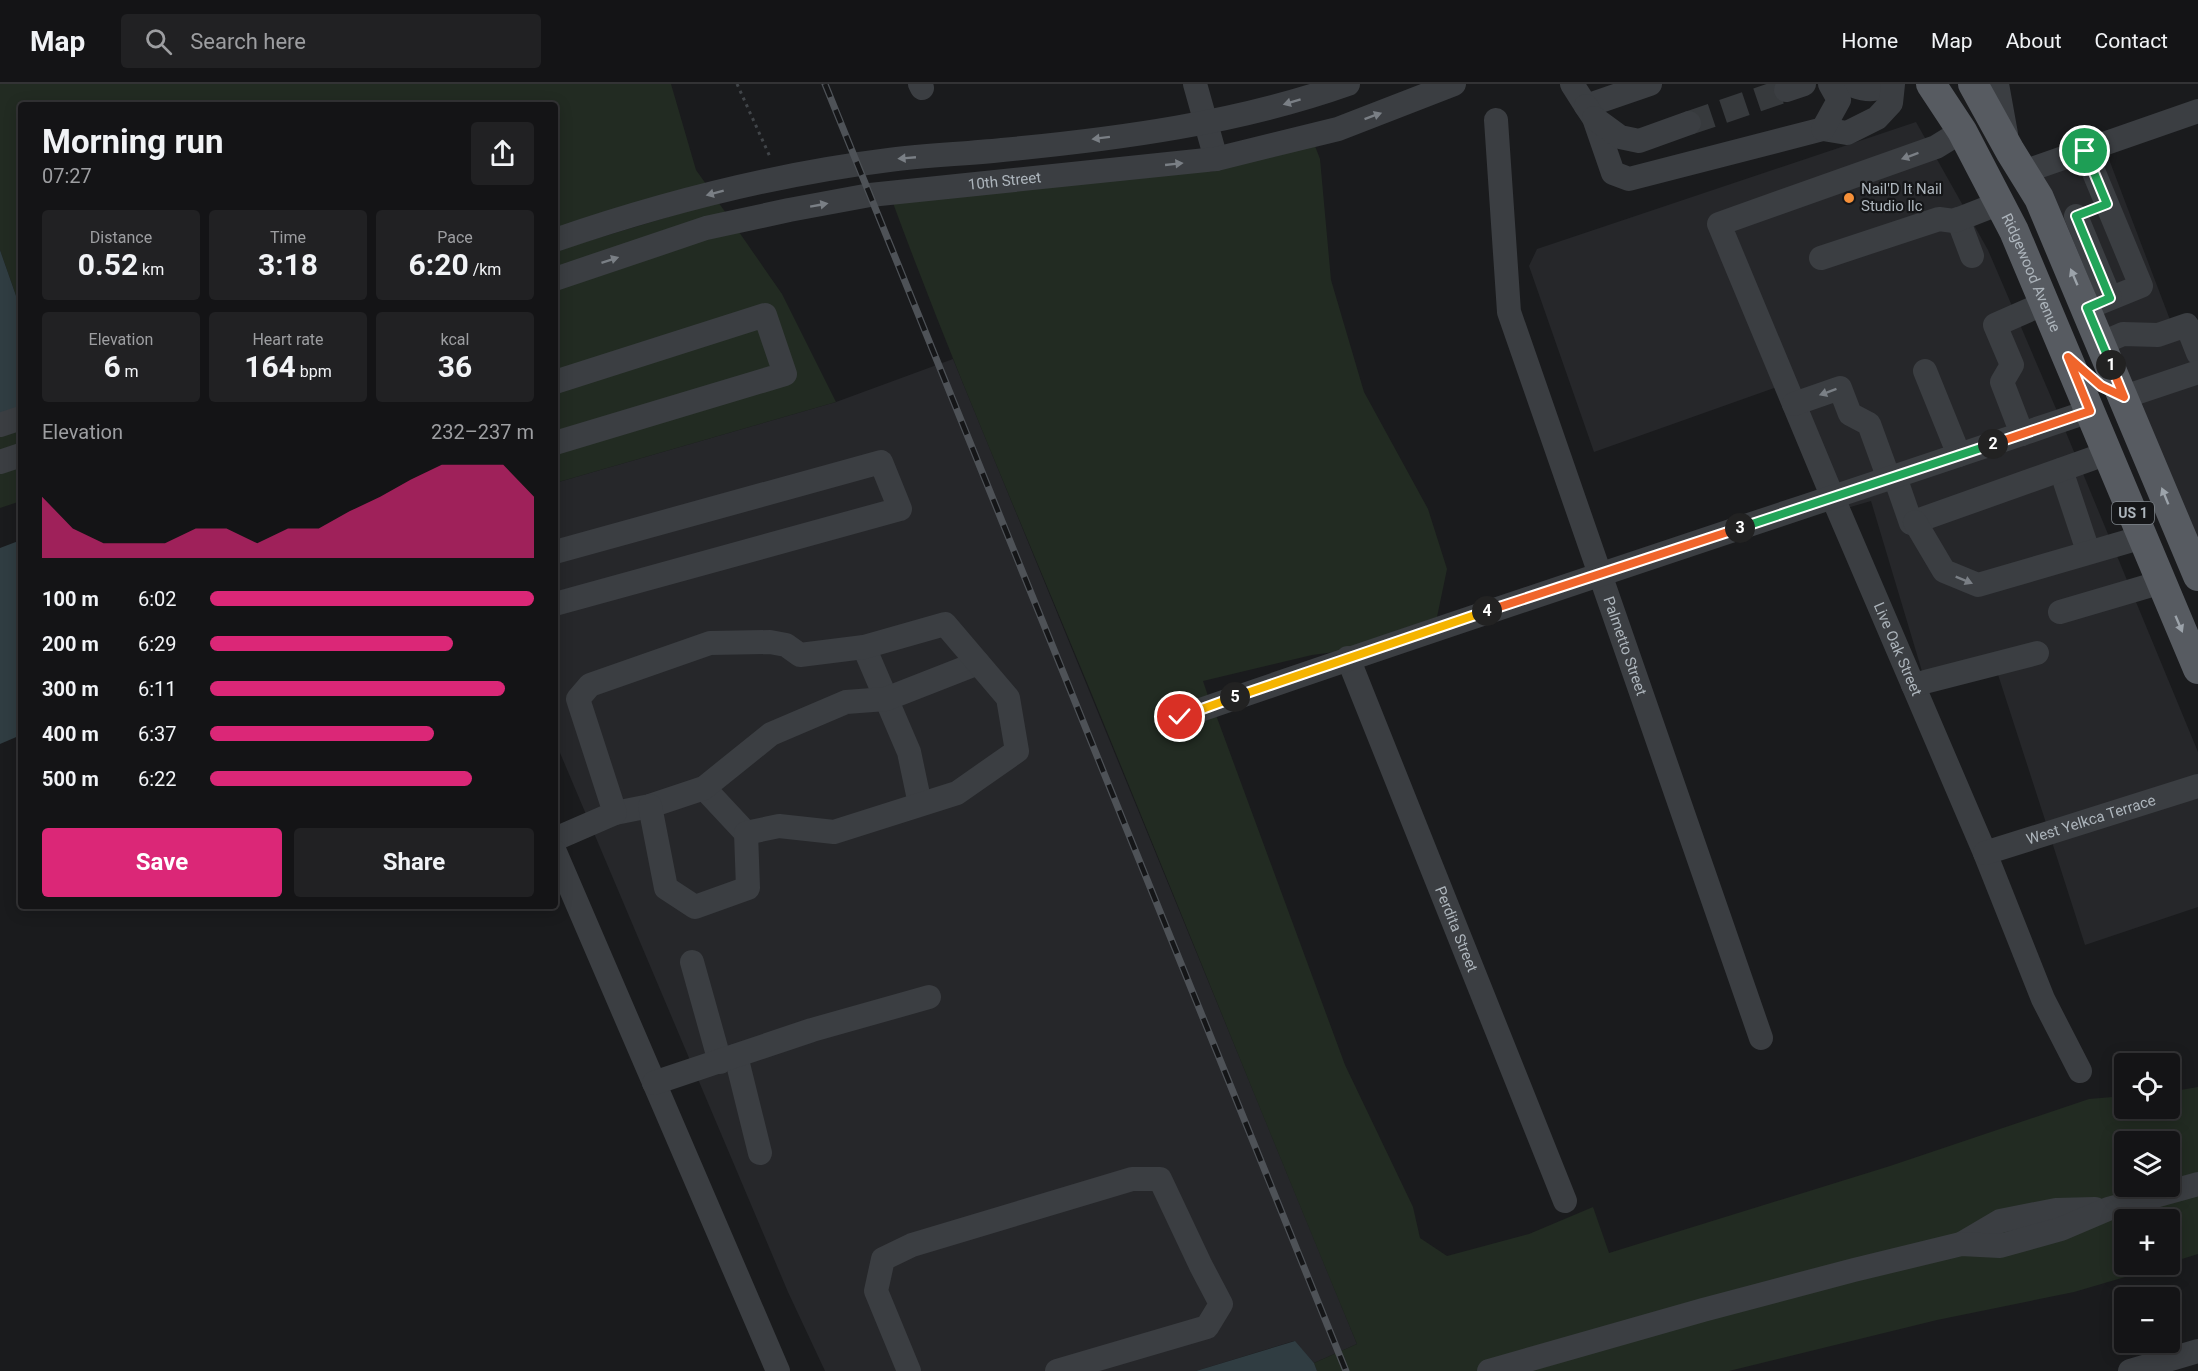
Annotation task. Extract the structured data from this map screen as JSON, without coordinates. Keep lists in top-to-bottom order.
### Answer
{
  "streets": {
    "main road": ["Ridgewood Avenue", "US 1"],
    "street": [
      "10th Street",
      "Palmetto Street",
      "Live Oak Street",
      "West Yelkca Terrace",
      "Perdita Street"
    ]
  },
  "crossings": [
    ["Ridgewood Avenue", "Live Oak Street"],
    ["Live Oak Street", "West Yelkca Terrace"]
  ],
  "places": ["Nail'D It Nail Studio llc"],
  "page": {
    "header": "Map",
    "search": "Search here",
    "nav": [
      "Home",
      "Map",
      "About",
      "Contact"
    ],
    "heading": ["Morning run", "07:27"],
    "stats": [
      ["Distance", "0.52 km"],
      ["Time", "3:18"],
      ["Pace", "6:20 /km"],
      ["Elevation", "6 m"],
      ["Heart rate", "164 bpm"],
      ["kcal", "36"]
    ],
    "pins": [
      "1",
      "2",
      "3",
      "4",
      "5"
    ],
    "chart": ["Elevation", "232–237 m"],
    "list": [
      {
        "name": "100 m",
        "note": "6:02"
      },
      {
        "name": "200 m",
        "note": "6:29"
      },
      {
        "name": "300 m",
        "note": "6:11"
      },
      {
        "name": "400 m",
        "note": "6:37"
      },
      {
        "name": "500 m",
        "note": "6:22"
      }
    ],
    "buttons": ["Save", "Share"],
    "map_buttons": ["+", "−"]
  }
}
